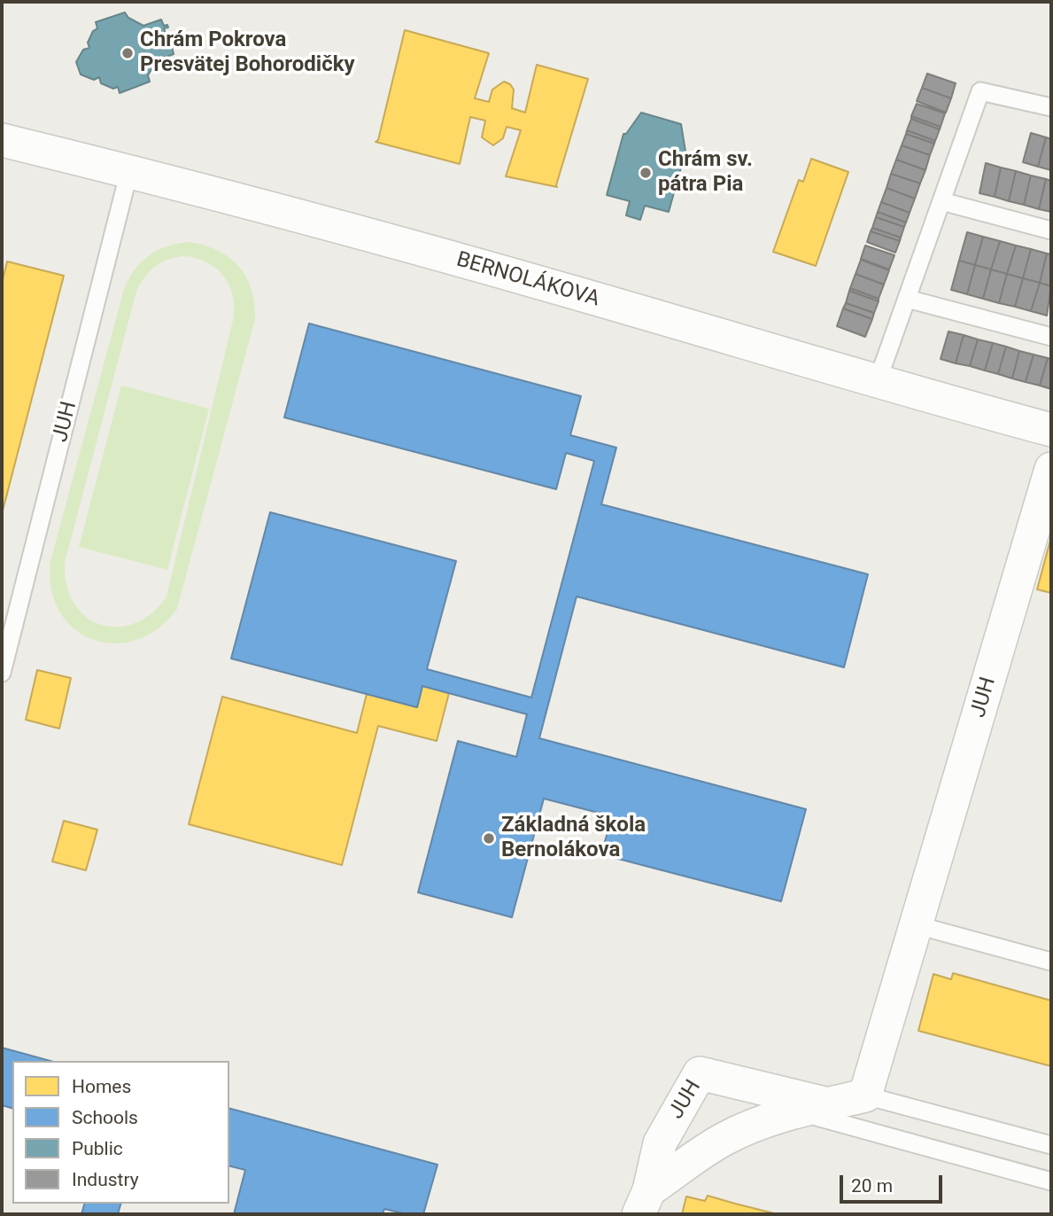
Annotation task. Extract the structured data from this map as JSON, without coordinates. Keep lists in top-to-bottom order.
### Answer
{
  "streets": {
    "street": ["BERNOLÁKOVA", "JUH"]
  },
  "crossings": [
    ["BERNOLÁKOVA", "JUH"]
  ],
  "places": ["Chrám Pokrova Presvätej Bohorodičky", "Chrám sv. pátra Pia", "Základná škola Bernolákova"],
  "legend": [
    "Homes",
    "Schools",
    "Public",
    "Industry"
  ],
  "scale_bar": "20 m"
}
